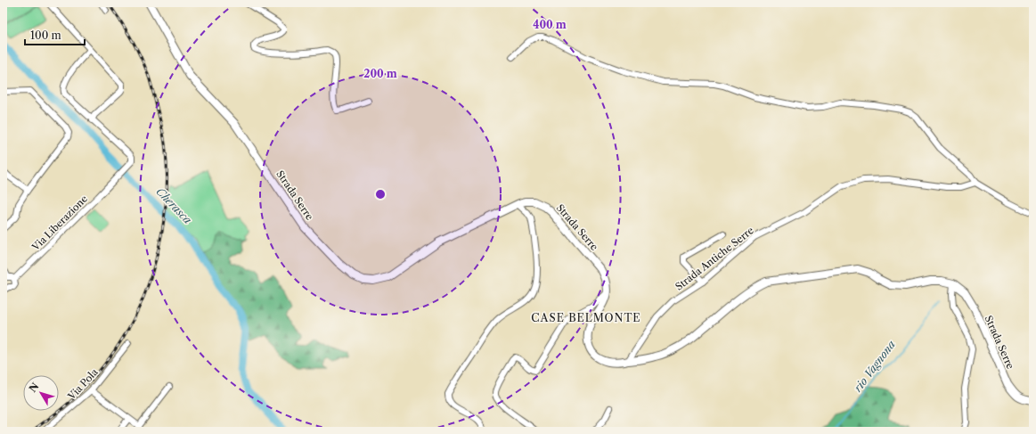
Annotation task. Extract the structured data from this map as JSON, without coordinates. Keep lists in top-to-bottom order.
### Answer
{
  "streets": {
    "main road": ["Strada Serre"],
    "street": ["Via Liberazione", "Strada Antiche Serre", "Via Pola"]
  },
  "districts": ["CASE BELMONTE"],
  "water": ["Cherasca", "rio Vagnona"],
  "scale_bar": "100 m",
  "north": "top left",
  "rings": ["400 m", "200 m"]
}
